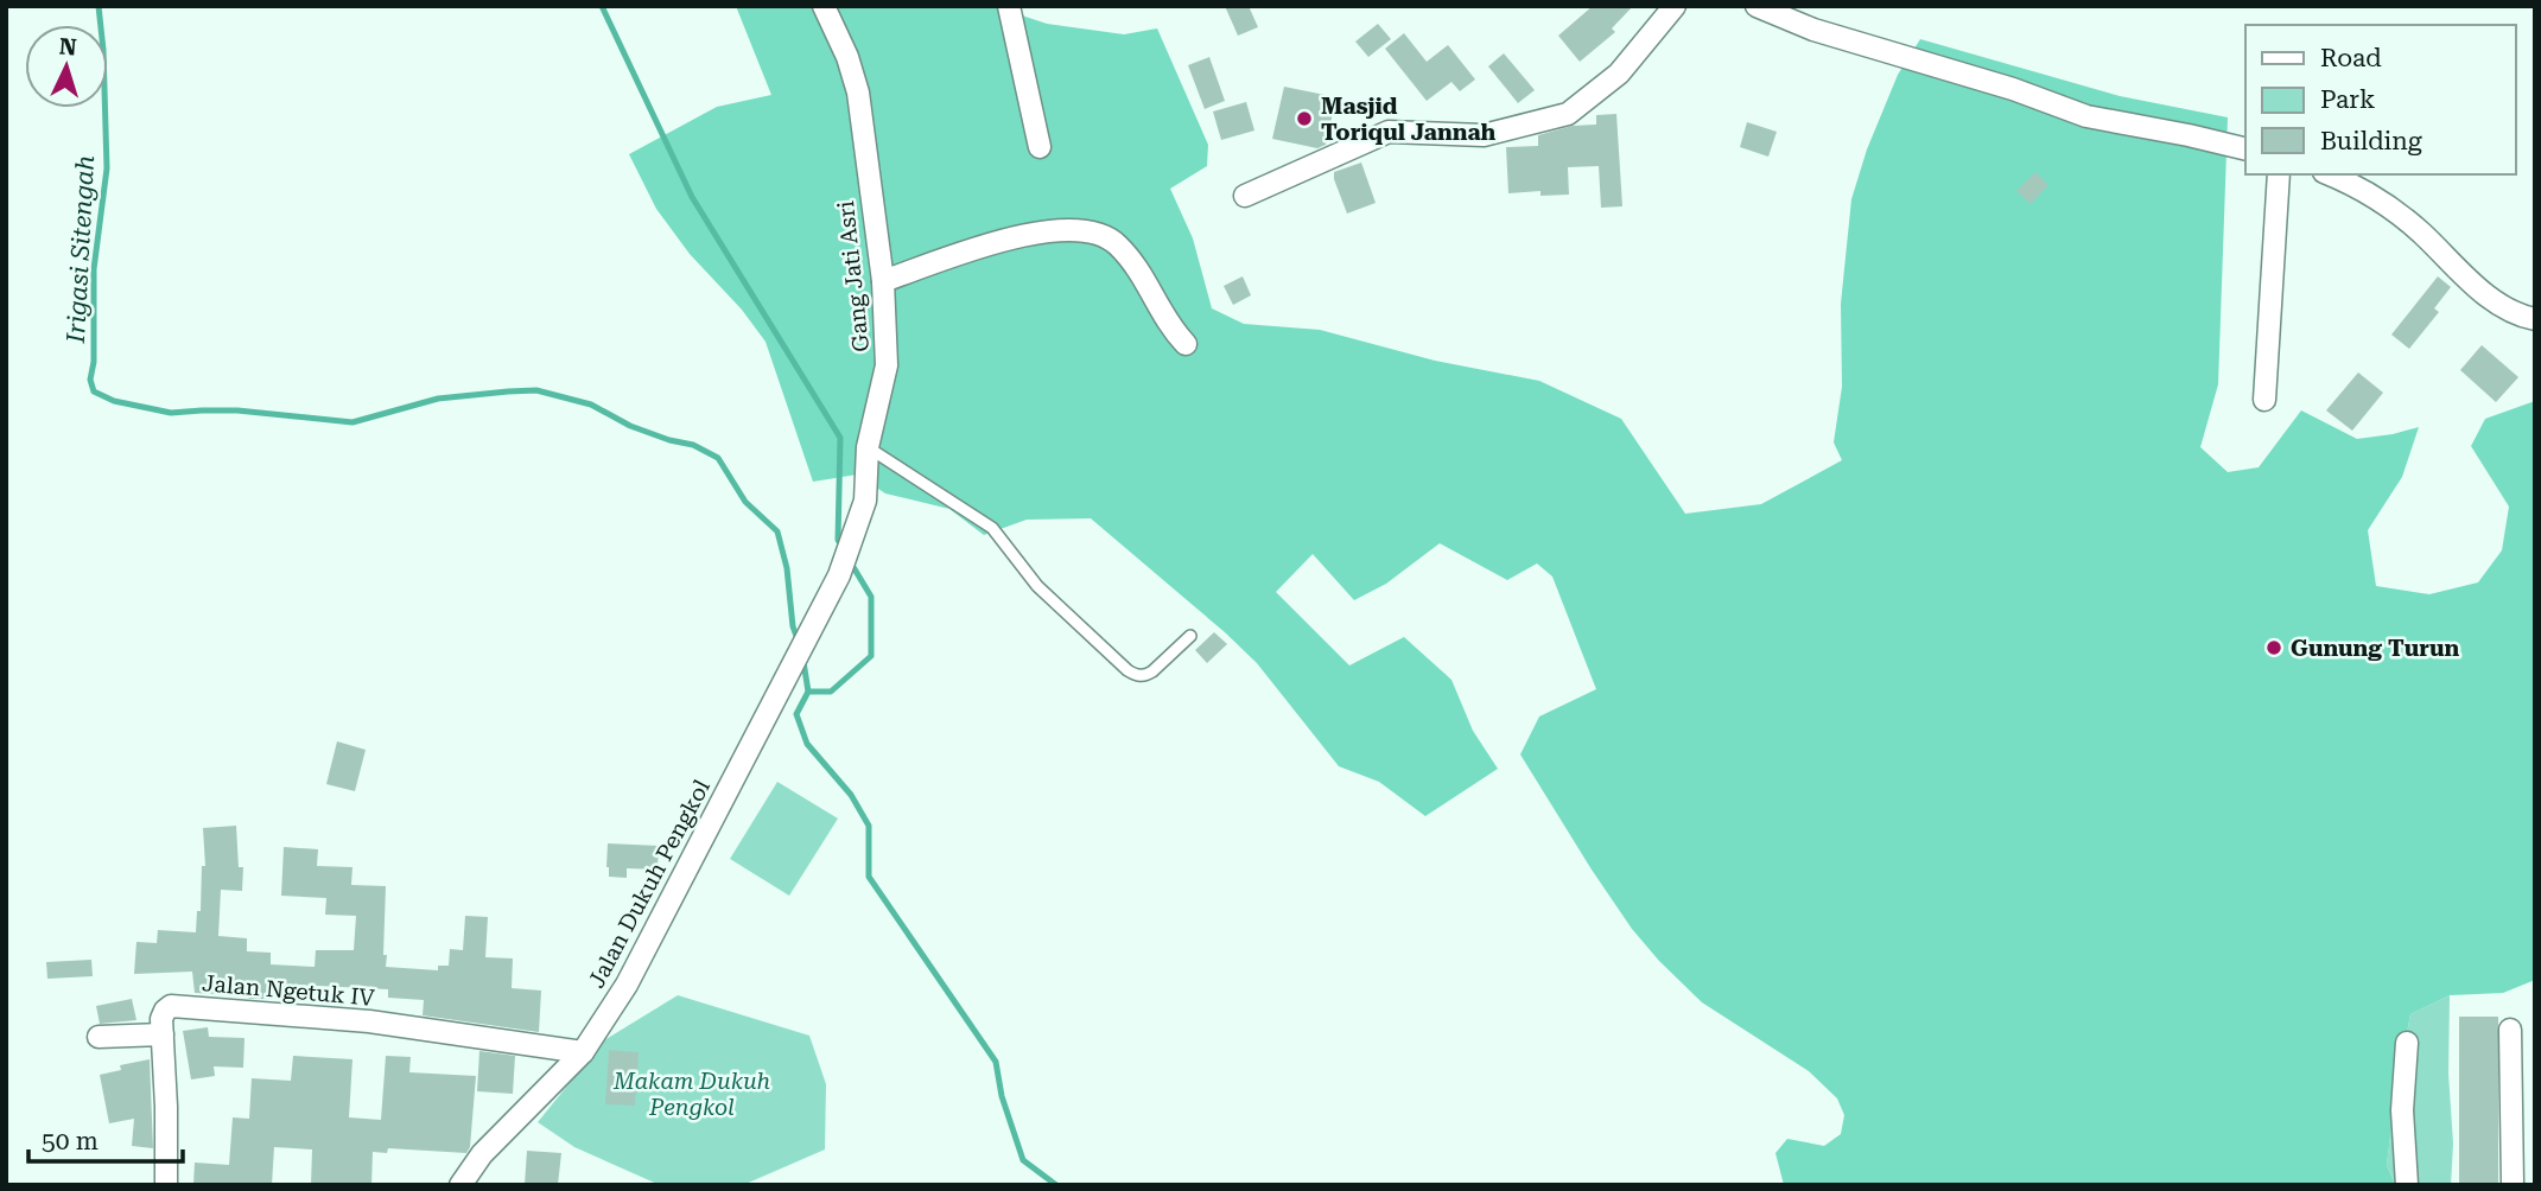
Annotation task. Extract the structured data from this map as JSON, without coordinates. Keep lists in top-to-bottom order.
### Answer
{
  "streets": {
    "street": ["Gang Jati Asri", "Jalan Dukuh Pengkol", "Jalan Ngetuk IV"]
  },
  "crossings": [
    ["Gang Jati Asri", "Jalan Dukuh Pengkol"],
    ["Jalan Dukuh Pengkol", "Jalan Ngetuk IV"]
  ],
  "water": ["Irigasi Sitengah"],
  "parks": ["Makam Dukuh Pengkol"],
  "places": ["Masjid Toriqul Jannah", "Gunung Turun"],
  "legend": ["Road", "Park", "Building"],
  "scale_bar": "50 m",
  "north": "top"
}
